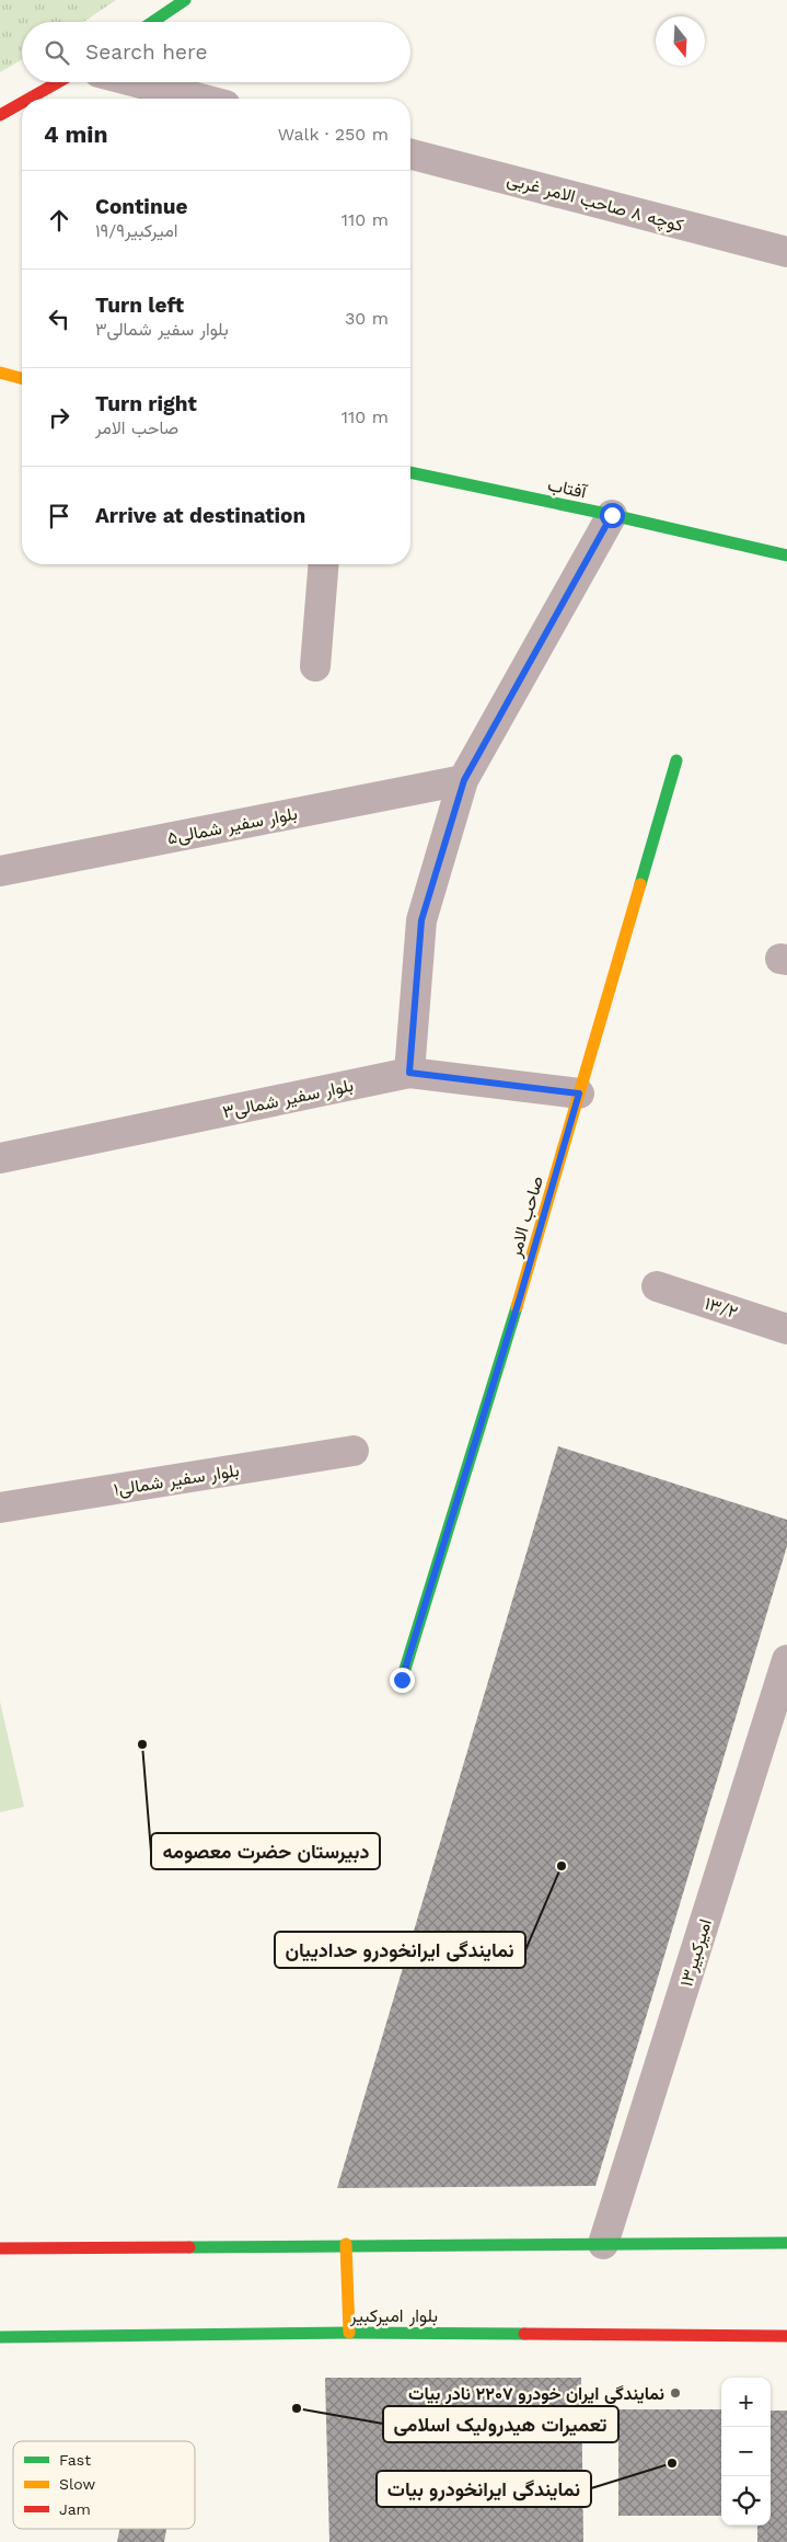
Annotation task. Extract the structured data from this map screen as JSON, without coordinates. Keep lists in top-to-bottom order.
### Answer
{
  "streets": {
    "main road": ["آفتاب", "صاحب الامر", "بلوار امیرکبیر"],
    "street": [
      "کوچه ۸ صاحب الامر غربی",
      "بلوار سفیر شمالی۵",
      "بلوار سفیر شمالی۳",
      "۱۳/۲",
      "بلوار سفیر شمالی۱",
      "امیرکبیر۱۳"
    ]
  },
  "crossings": [
    ["بلوار سفیر شمالی۳", "صاحب الامر"]
  ],
  "places": [
    "دبیرستان حضرت معصومه",
    "نمایندگی ایرانخودرو حدادییان",
    "نمایندگی ایران خودرو ۲۲۰۷ نادر بیات",
    "تعمیرات هیدرولیک اسلامی",
    "نمایندگی ایرانخودرو بیات"
  ],
  "legend": ["Fast", "Slow", "Jam"],
  "north": "bottom",
  "page": {
    "search": "Search here",
    "heading": ["4 min", "Walk · 250 m"],
    "list": [
      ["Continue", "امیرکبیر۱۹/۹", "110 m"],
      ["Turn left", "بلوار سفیر شمالی۳", "30 m"],
      ["Turn right", "صاحب الامر", "110 m"],
      "Arrive at destination"
    ],
    "map_buttons": ["+", "−"]
  }
}
